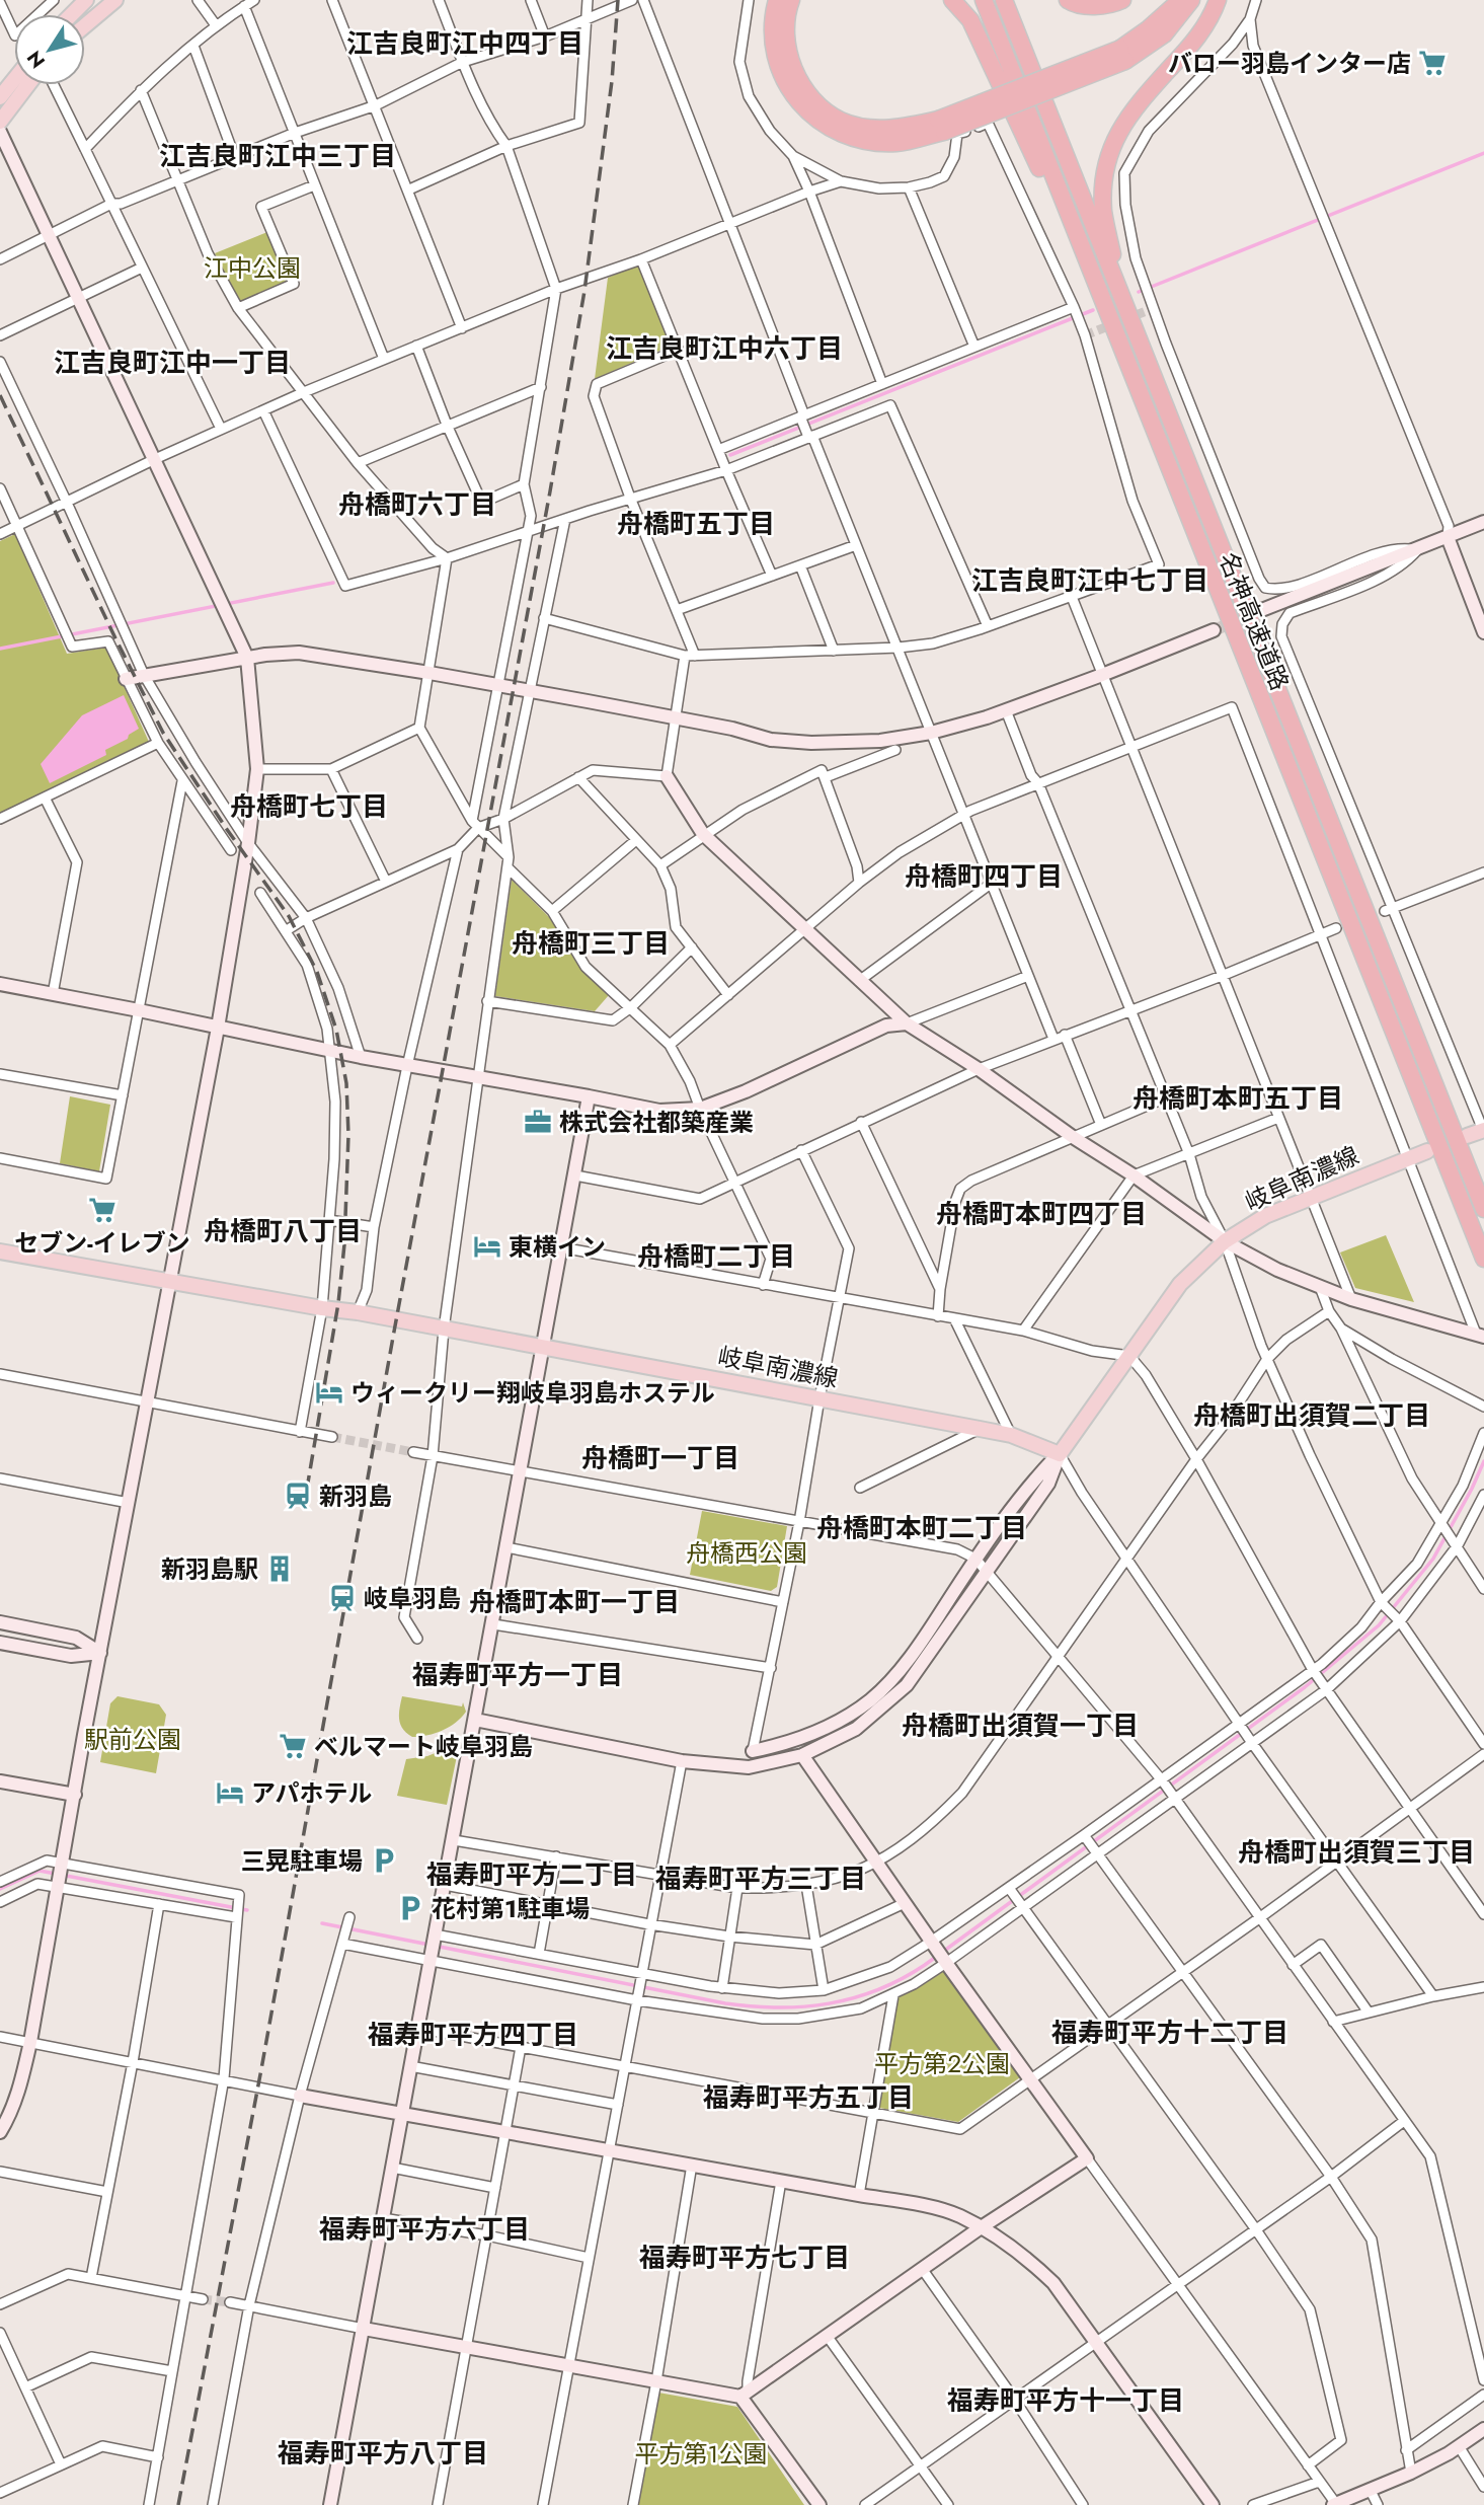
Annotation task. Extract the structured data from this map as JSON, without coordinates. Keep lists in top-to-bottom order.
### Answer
{
  "streets": {
    "highway": ["名神高速道路"],
    "main road": ["岐阜南濃線"]
  },
  "districts": [
    "江吉良町江中四丁目",
    "江吉良町江中三丁目",
    "江吉良町江中六丁目",
    "江吉良町江中一丁目",
    "舟橋町六丁目",
    "舟橋町五丁目",
    "江吉良町江中七丁目",
    "舟橋町七丁目",
    "舟橋町四丁目",
    "舟橋町三丁目",
    "舟橋町本町五丁目",
    "舟橋町本町四丁目",
    "舟橋町八丁目",
    "舟橋町二丁目",
    "舟橋町出須賀二丁目",
    "舟橋町一丁目",
    "舟橋町本町二丁目",
    "舟橋町本町一丁目",
    "福寿町平方一丁目",
    "舟橋町出須賀一丁目",
    "舟橋町出須賀三丁目",
    "福寿町平方二丁目",
    "福寿町平方三丁目",
    "福寿町平方十二丁目",
    "福寿町平方四丁目",
    "福寿町平方五丁目",
    "福寿町平方六丁目",
    "福寿町平方七丁目",
    "福寿町平方十一丁目",
    "福寿町平方八丁目"
  ],
  "parks": [
    "江中公園",
    "舟橋西公園",
    "駅前公園",
    "平方第２公園",
    "平方第1公園"
  ],
  "places": {
    "supermarket": ["バロー羽島インター店", "セブン-イレブン", "ベルマート岐阜羽島"],
    "office": ["株式会社都築産業"],
    "hotel": ["東横イン", "ウィークリー翔岐阜羽島ホステル", "アパホテル"],
    "station": ["新羽島", "岐阜羽島"],
    "building": ["新羽島駅"],
    "parking": ["三晃駐車場", "花村第1駐車場"]
  },
  "north": "bottom left"
}
